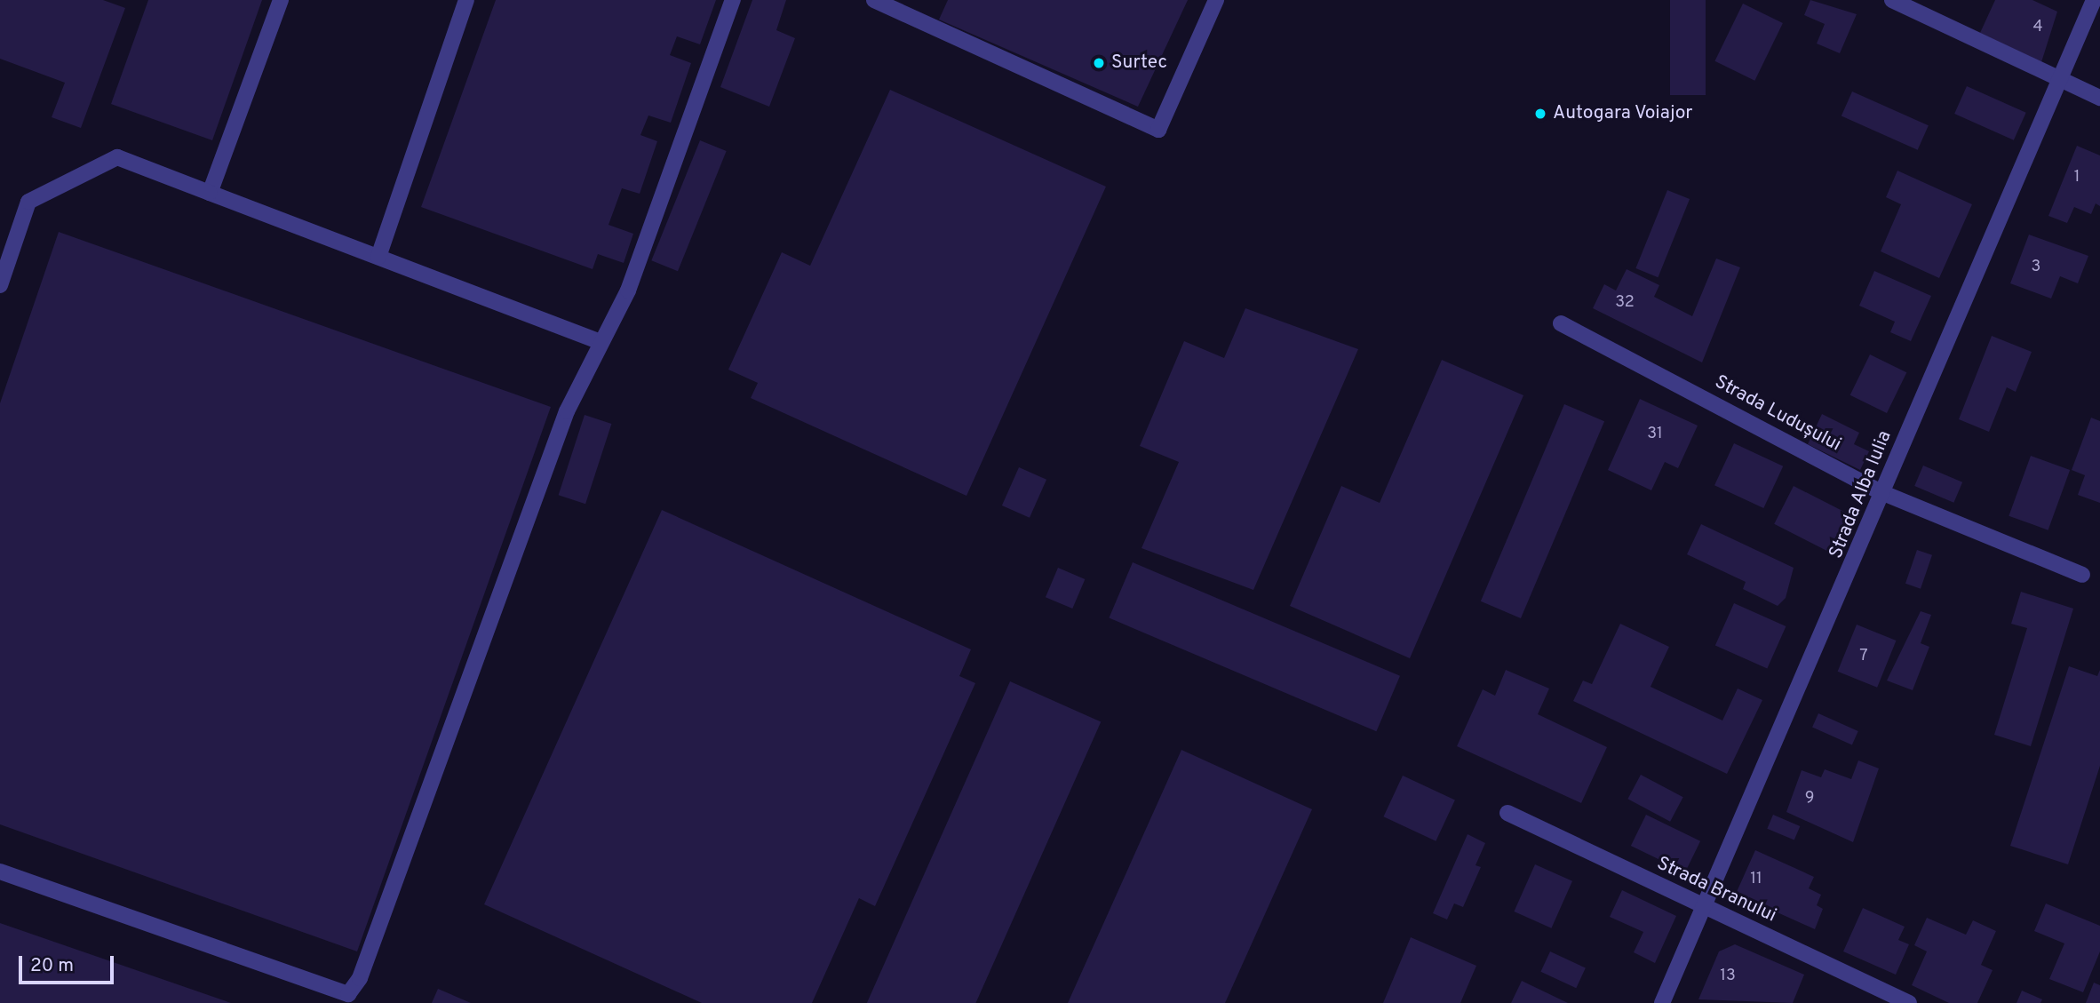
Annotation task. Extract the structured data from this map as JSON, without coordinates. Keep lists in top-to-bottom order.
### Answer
{
  "streets": {
    "street": ["Strada Ludușului", "Strada Alba Iulia", "Strada Branului"]
  },
  "crossings": [
    ["Strada Ludușului", "Strada Alba Iulia"],
    ["Strada Alba Iulia", "Strada Branului"]
  ],
  "places": ["Surtec", "Autogara Voiajor"],
  "house_numbers": [
    "4",
    "1",
    "3",
    "32",
    "31",
    "7",
    "9",
    "11",
    "13"
  ],
  "scale_bar": "20 m"
}
